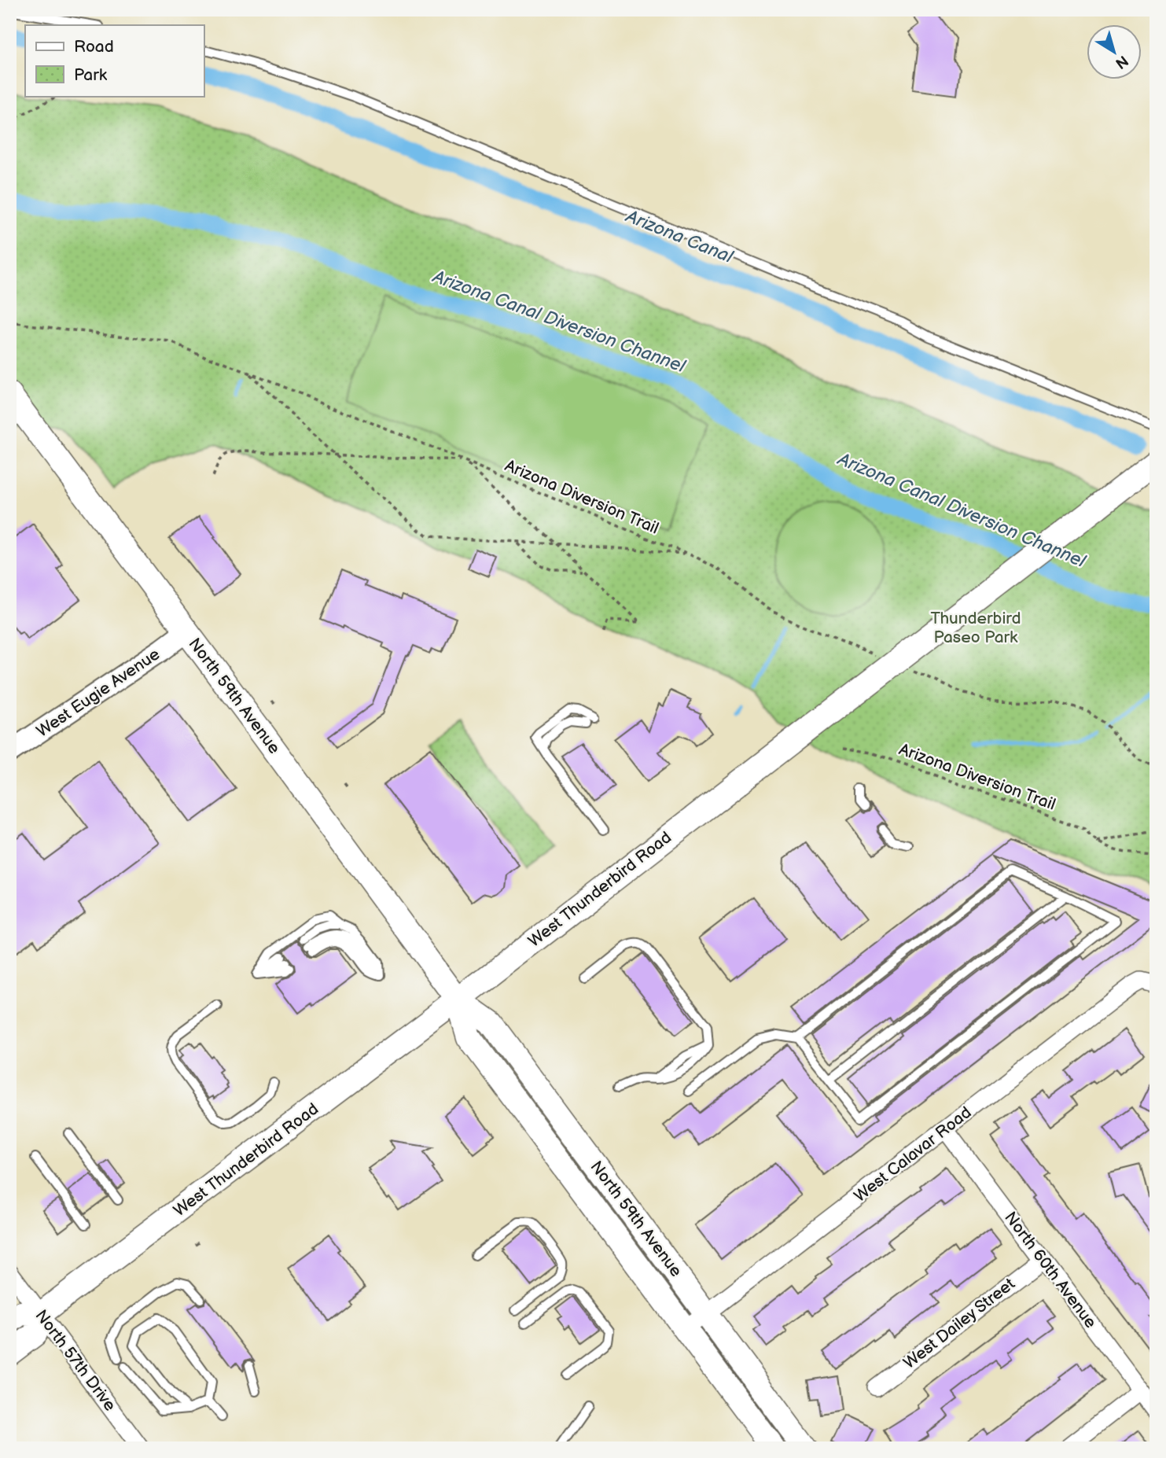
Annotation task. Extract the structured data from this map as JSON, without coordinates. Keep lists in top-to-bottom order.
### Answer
{
  "streets": {
    "main road": ["North 59th Avenue", "West Thunderbird Road"],
    "street": [
      "West Eugie Avenue",
      "West Calavar Road",
      "North 60th Avenue",
      "West Dailey Street",
      "North 57th Drive"
    ],
    "path": ["Arizona Diversion Trail"]
  },
  "crossings": [
    ["West Eugie Avenue", "North 59th Avenue"],
    ["North 59th Avenue", "West Thunderbird Road"],
    ["North 59th Avenue", "West Calavar Road"],
    ["West Thunderbird Road", "North 57th Drive"],
    ["West Calavar Road", "North 60th Avenue"],
    ["North 60th Avenue", "West Dailey Street"]
  ],
  "water": ["Arizona Canal", "Arizona Canal Diversion Channel"],
  "parks": ["Thunderbird Paseo Park"],
  "legend": ["Road", "Park"],
  "north": "bottom right"
}
